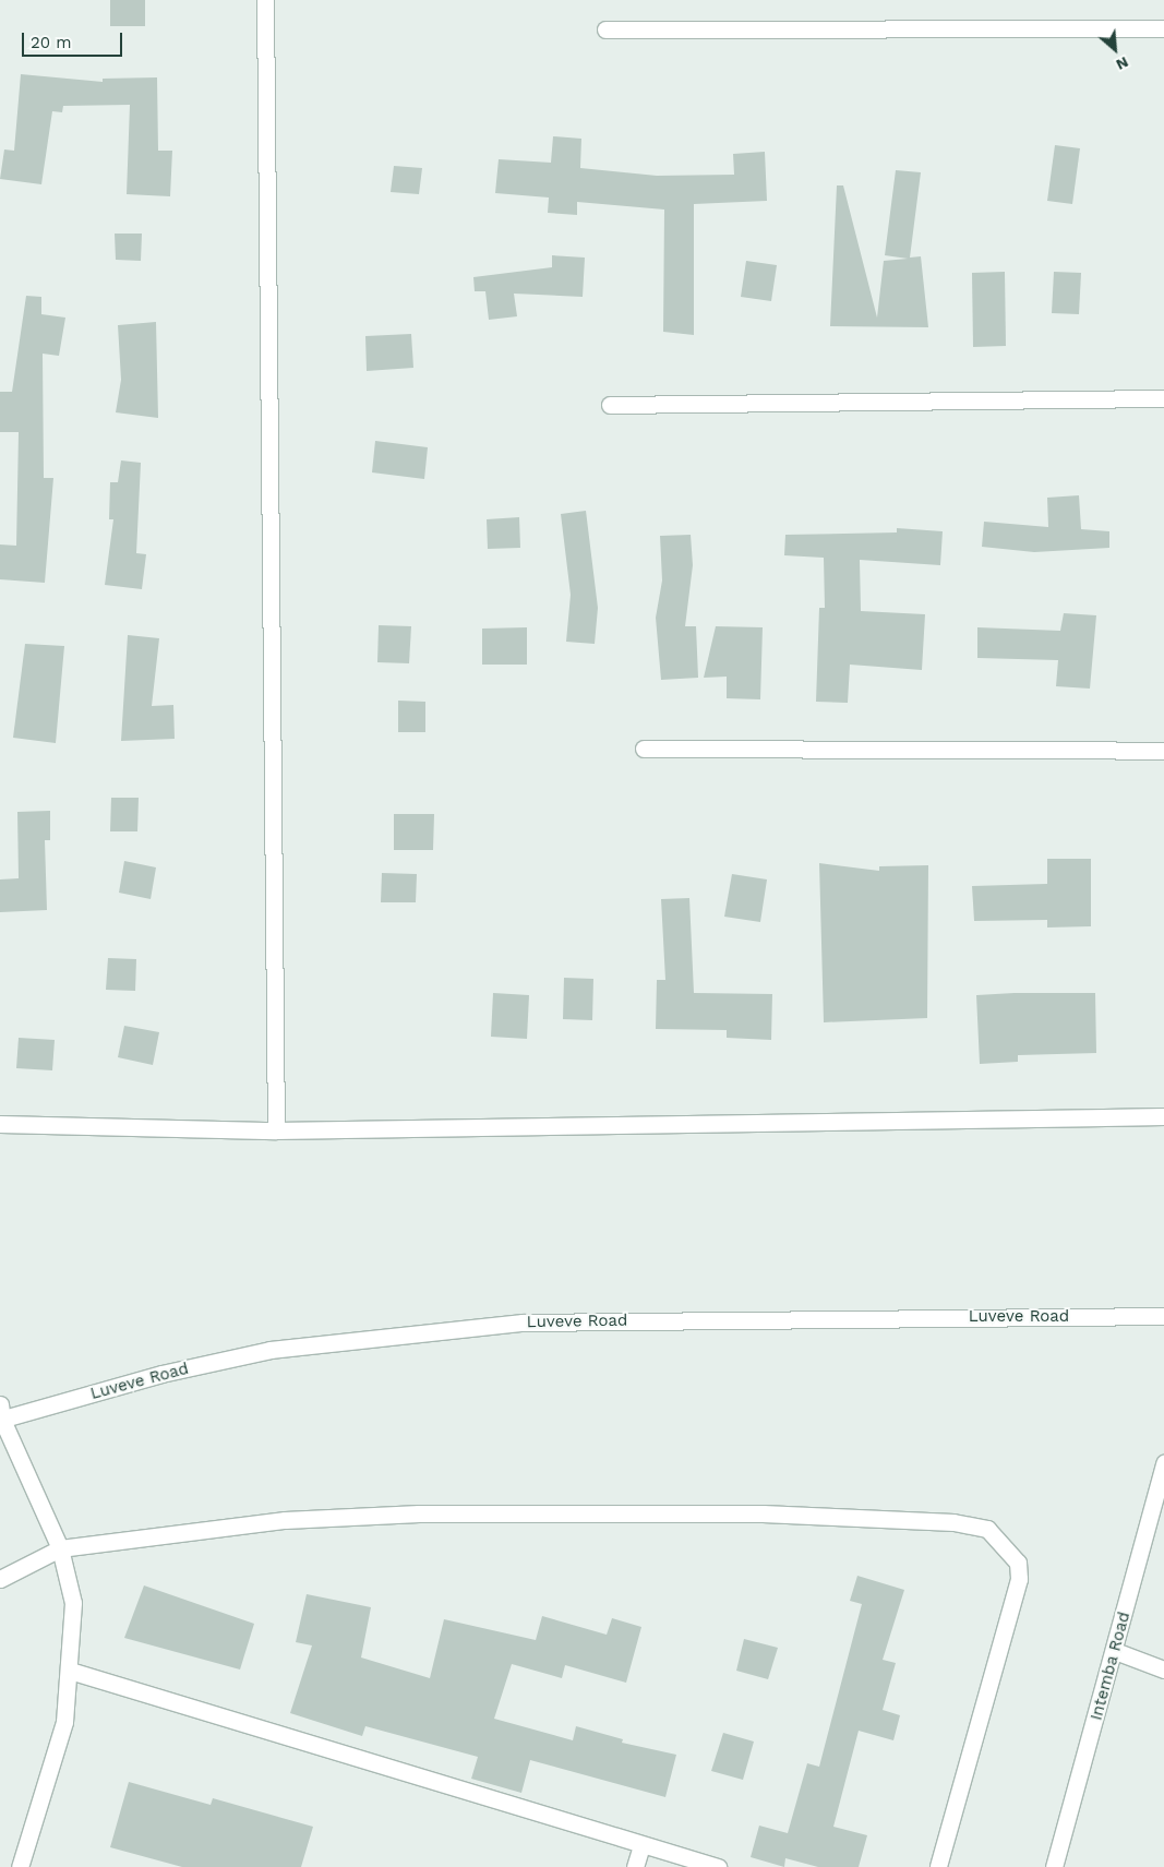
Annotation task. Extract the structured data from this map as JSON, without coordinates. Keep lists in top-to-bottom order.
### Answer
{
  "streets": {
    "street": ["Luveve Road", "Intemba Road"]
  },
  "scale_bar": "20 m",
  "north": "bottom right"
}
